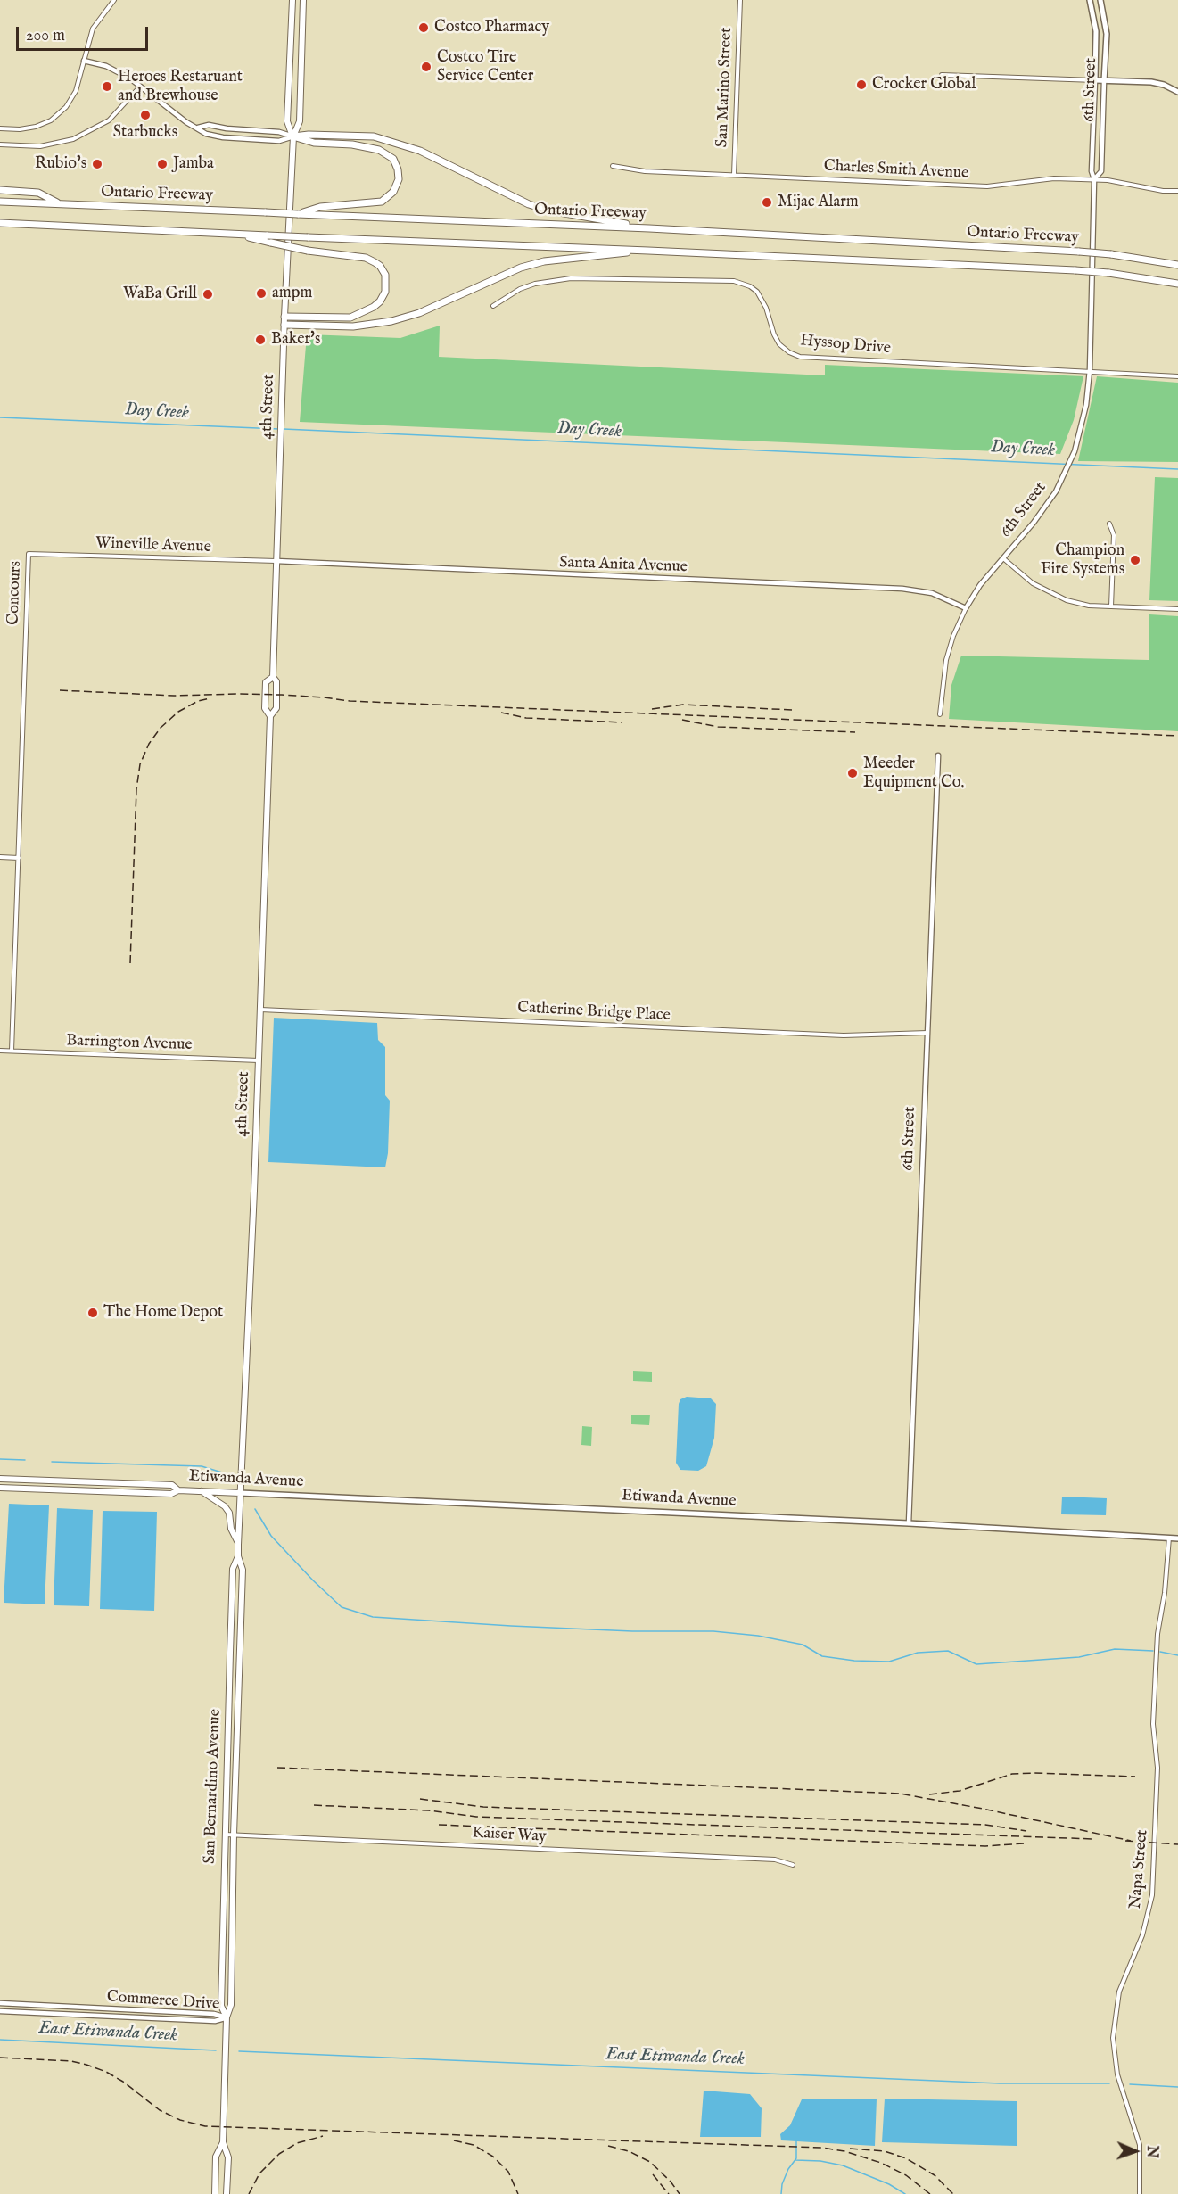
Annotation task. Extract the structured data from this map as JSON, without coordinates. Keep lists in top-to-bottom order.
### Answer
{
  "streets": {
    "highway": ["Ontario Freeway"],
    "main road": [
      "6th Street",
      "4th Street",
      "Etiwanda Avenue",
      "San Bernardino Avenue"
    ],
    "street": [
      "San Marino Street",
      "Charles Smith Avenue",
      "Hyssop Drive",
      "Wineville Avenue",
      "Santa Anita Avenue",
      "Concours",
      "Catherine Bridge Place",
      "Barrington Avenue",
      "Kaiser Way",
      "Napa Street",
      "Commerce Drive"
    ]
  },
  "crossings": [
    ["San Marino Street", "Charles Smith Avenue"],
    ["6th Street", "Charles Smith Avenue"],
    ["6th Street", "Hyssop Drive"],
    ["6th Street", "Santa Anita Avenue"],
    ["6th Street", "Catherine Bridge Place"],
    ["6th Street", "Etiwanda Avenue"],
    ["4th Street", "Wineville Avenue"],
    ["4th Street", "Santa Anita Avenue"],
    ["4th Street", "Catherine Bridge Place"],
    ["4th Street", "Barrington Avenue"],
    ["4th Street", "Etiwanda Avenue"],
    ["4th Street", "San Bernardino Avenue"],
    ["Wineville Avenue", "Santa Anita Avenue"],
    ["Wineville Avenue", "Concours"],
    ["Concours", "Barrington Avenue"],
    ["Etiwanda Avenue", "San Bernardino Avenue"],
    ["Etiwanda Avenue", "Napa Street"],
    ["San Bernardino Avenue", "Kaiser Way"],
    ["San Bernardino Avenue", "Commerce Drive"]
  ],
  "water": ["Day Creek", "East Etiwanda Creek"],
  "places": [
    "Costco Pharmacy",
    "Costco Tire Service Center",
    "Crocker Global",
    "Heroes Restaruant and Brewhouse",
    "Starbucks",
    "Rubio's",
    "Jamba",
    "Mijac Alarm",
    "ampm",
    "WaBa Grill",
    "Baker's",
    "Champion Fire Systems",
    "Meeder Equipment Co.",
    "The Home Depot"
  ],
  "scale_bar": "200 m",
  "north": "right"
}
